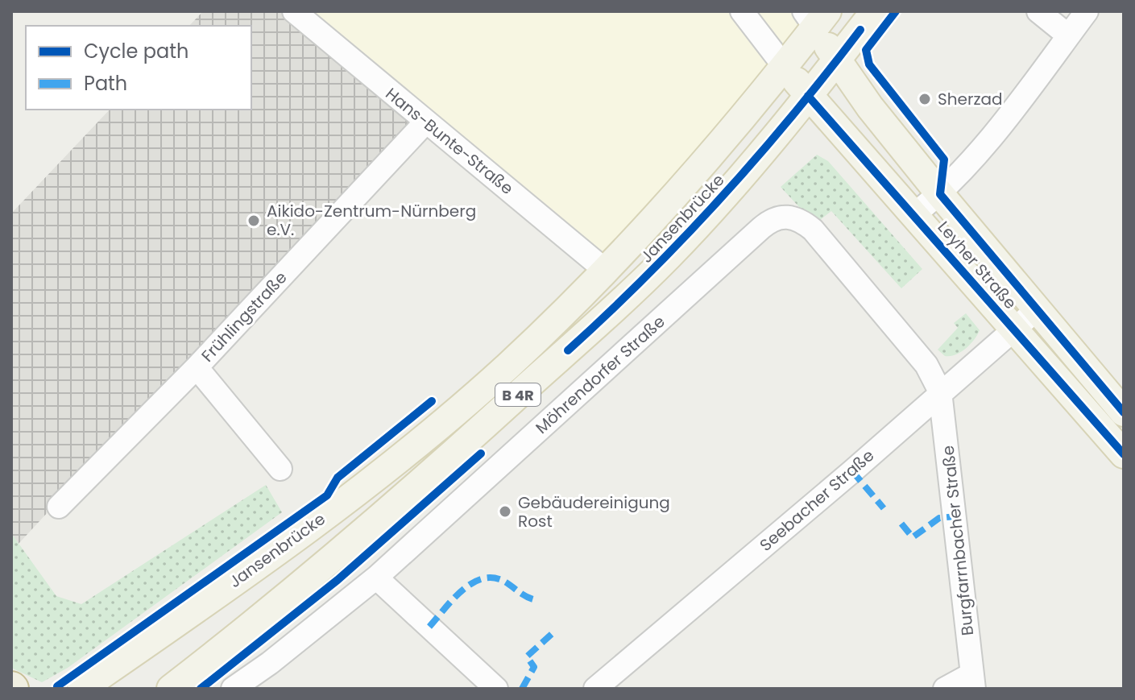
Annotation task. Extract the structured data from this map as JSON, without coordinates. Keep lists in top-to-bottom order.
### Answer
{
  "streets": {
    "main road": ["Jansenbrücke", "Leyher Straße", "B 4R"],
    "street": [
      "Hans-Bunte-Straße",
      "Frühlingstraße",
      "Möhrendorfer Straße",
      "Seebacher Straße",
      "Burgfarrnbacher Straße"
    ]
  },
  "crossings": [
    ["Hans-Bunte-Straße", "Jansenbrücke"],
    ["Hans-Bunte-Straße", "Frühlingstraße"],
    ["Jansenbrücke", "Leyher Straße"],
    ["Jansenbrücke", "B 4R"],
    ["Leyher Straße", "B 4R"],
    ["Leyher Straße", "Seebacher Straße"],
    ["Möhrendorfer Straße", "Seebacher Straße"],
    ["Möhrendorfer Straße", "Burgfarrnbacher Straße"],
    ["Seebacher Straße", "Burgfarrnbacher Straße"]
  ],
  "places": ["Sherzad", "Aikido-Zentrum-Nürnberg e.V.", "Gebäudereinigung Rost"],
  "legend": ["Cycle path", "Path"]
}
